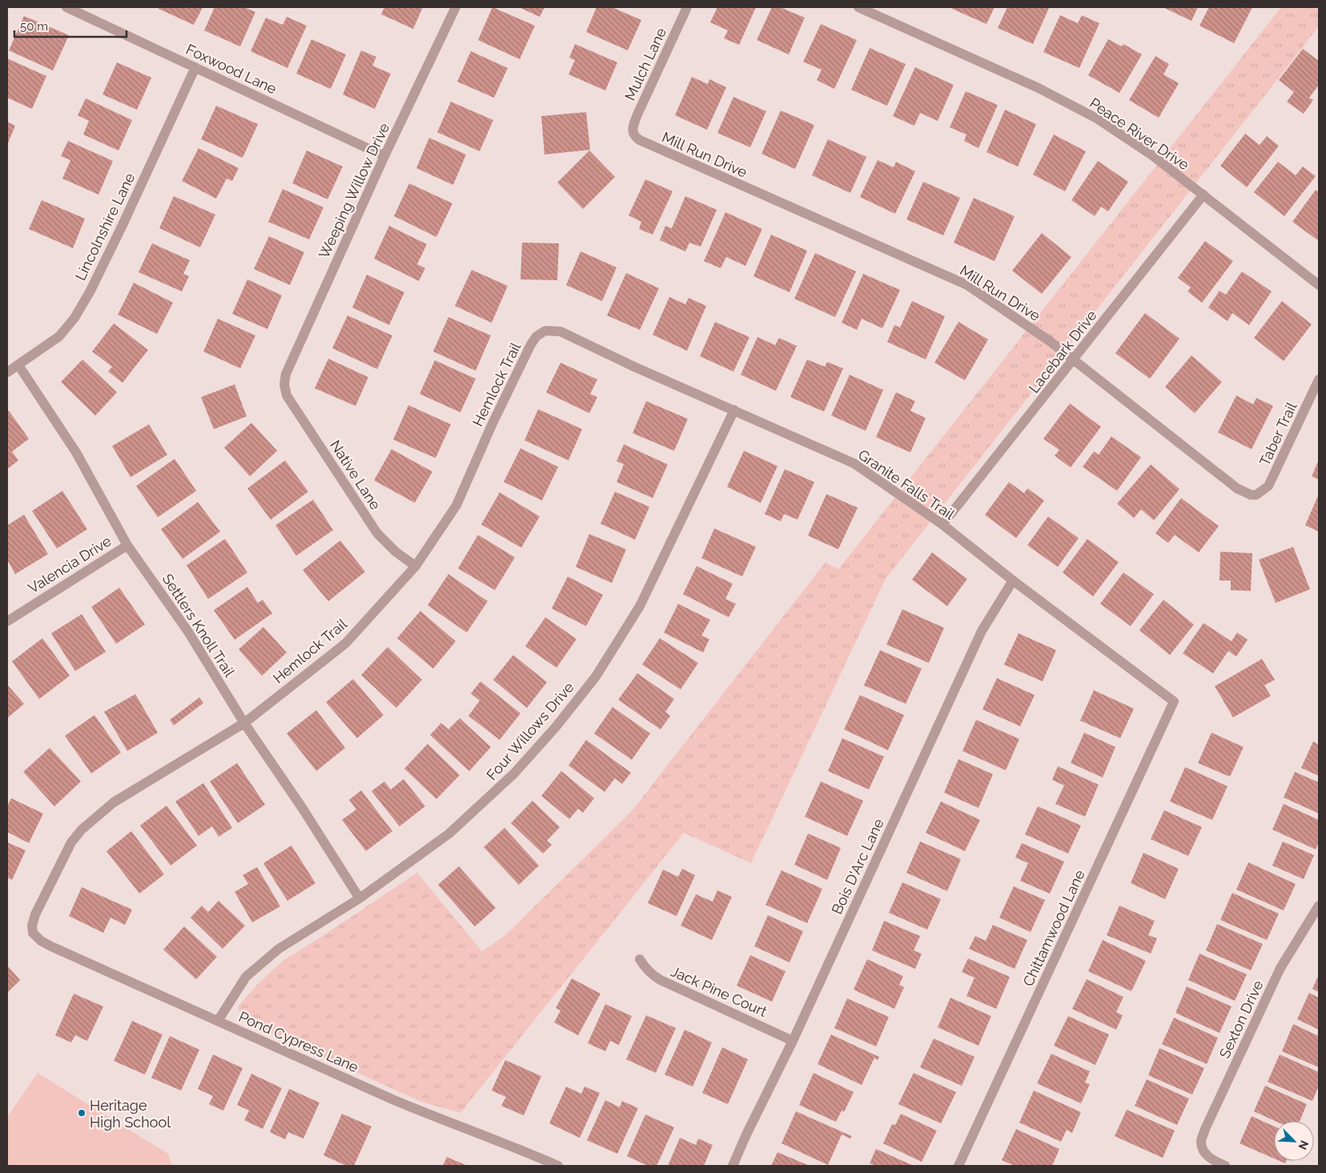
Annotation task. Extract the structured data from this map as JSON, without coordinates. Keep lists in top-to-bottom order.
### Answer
{
  "streets": {
    "street": [
      "Mulch Lane",
      "Foxwood Lane",
      "Peace River Drive",
      "Mill Run Drive",
      "Weeping Willow Drive",
      "Lincolnshire Lane",
      "Lacebark Drive",
      "Hemlock Trail",
      "Taber Trail",
      "Native Lane",
      "Granite Falls Trail",
      "Valencia Drive",
      "Settlers Knoll Trail",
      "Four Willows Drive",
      "Bois D'Arc Lane",
      "Chittamwood Lane",
      "Jack Pine Court",
      "Sexton Drive",
      "Pond Cypress Lane"
    ]
  },
  "crossings": [
    ["Mulch Lane", "Mill Run Drive"],
    ["Foxwood Lane", "Weeping Willow Drive"],
    ["Foxwood Lane", "Lincolnshire Lane"],
    ["Peace River Drive", "Lacebark Drive"],
    ["Mill Run Drive", "Lacebark Drive"],
    ["Mill Run Drive", "Taber Trail"],
    ["Weeping Willow Drive", "Native Lane"],
    ["Lincolnshire Lane", "Settlers Knoll Trail"],
    ["Lacebark Drive", "Granite Falls Trail"],
    ["Hemlock Trail", "Native Lane"],
    ["Hemlock Trail", "Granite Falls Trail"],
    ["Hemlock Trail", "Settlers Knoll Trail"],
    ["Hemlock Trail", "Pond Cypress Lane"],
    ["Granite Falls Trail", "Four Willows Drive"],
    ["Granite Falls Trail", "Bois D'Arc Lane"],
    ["Granite Falls Trail", "Chittamwood Lane"],
    ["Valencia Drive", "Settlers Knoll Trail"],
    ["Settlers Knoll Trail", "Four Willows Drive"],
    ["Four Willows Drive", "Pond Cypress Lane"],
    ["Bois D'Arc Lane", "Jack Pine Court"]
  ],
  "places": ["Heritage High School"],
  "scale_bar": "50 m",
  "north": "bottom right"
}
